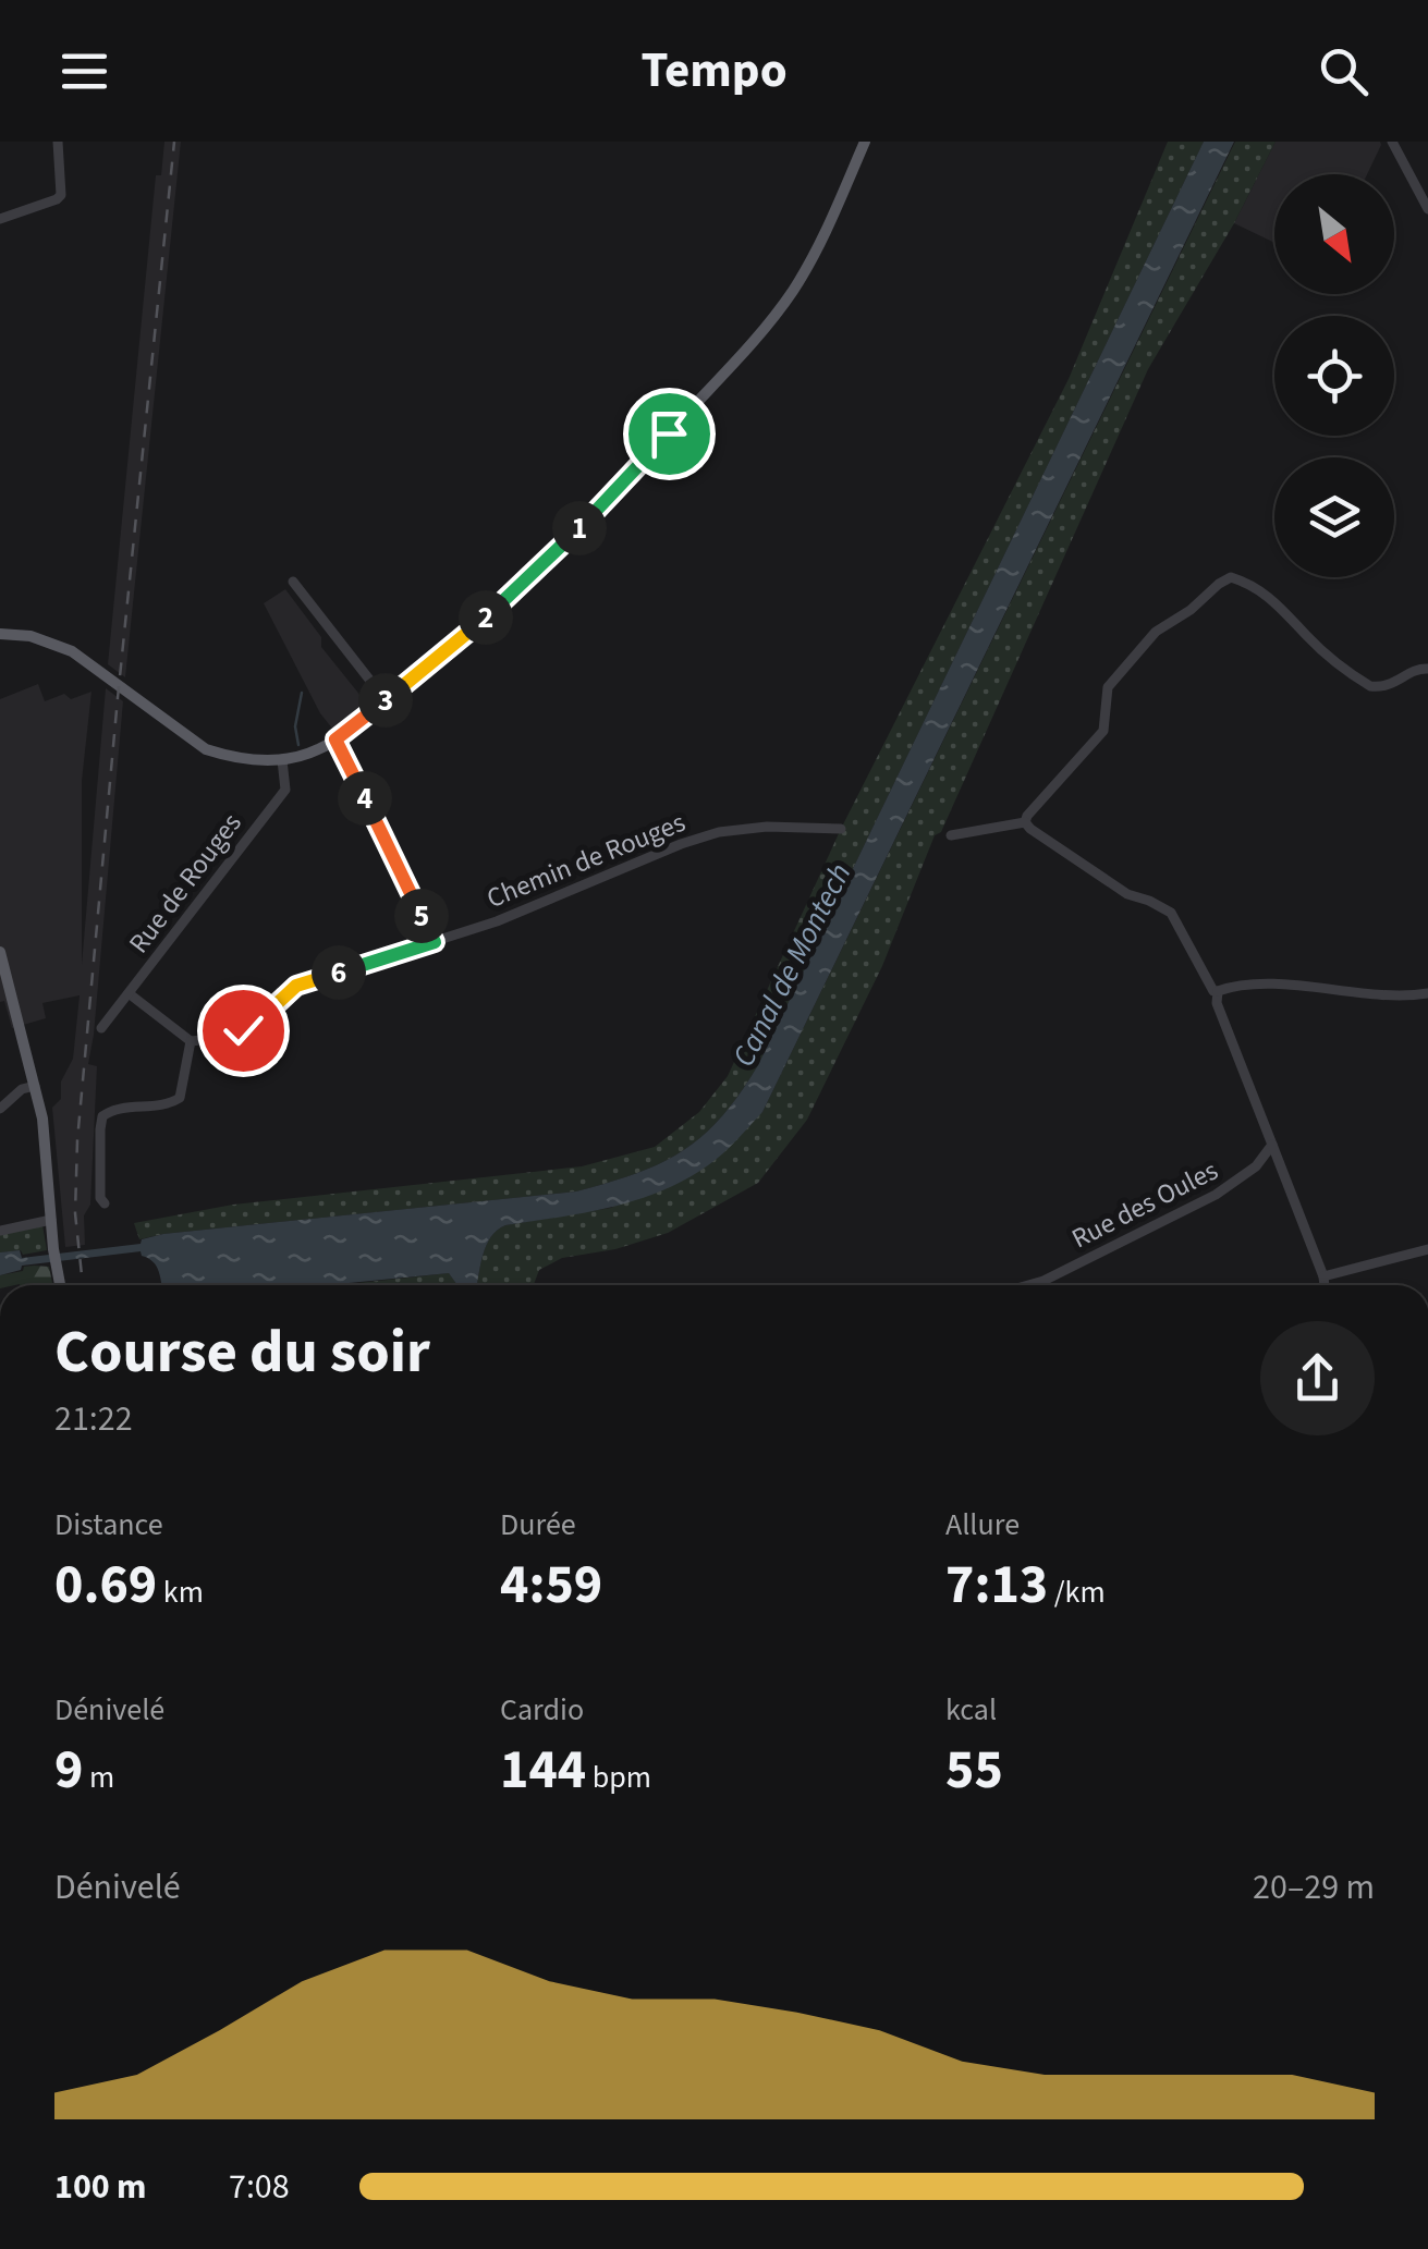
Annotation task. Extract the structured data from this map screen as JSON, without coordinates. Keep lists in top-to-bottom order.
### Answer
{
  "streets": {
    "street": ["Chemin de Rouges", "Rue de Rouges", "Rue des Oules"]
  },
  "water": ["Canal de Montech"],
  "north": "bottom right",
  "page": {
    "header": "Tempo",
    "pins": [
      "1",
      "2",
      "3",
      "4",
      "5",
      "6"
    ],
    "heading": ["Course du soir", "21:22"],
    "stats": [
      ["Distance", "0.69 km"],
      ["Durée", "4:59"],
      ["Allure", "7:13 /km"],
      ["Dénivelé", "9 m"],
      ["Cardio", "144 bpm"],
      ["kcal", "55"]
    ],
    "chart": ["Dénivelé", "20–29 m"],
    "list": [
      {
        "name": "100 m",
        "note": "7:08"
      }
    ]
  }
}
